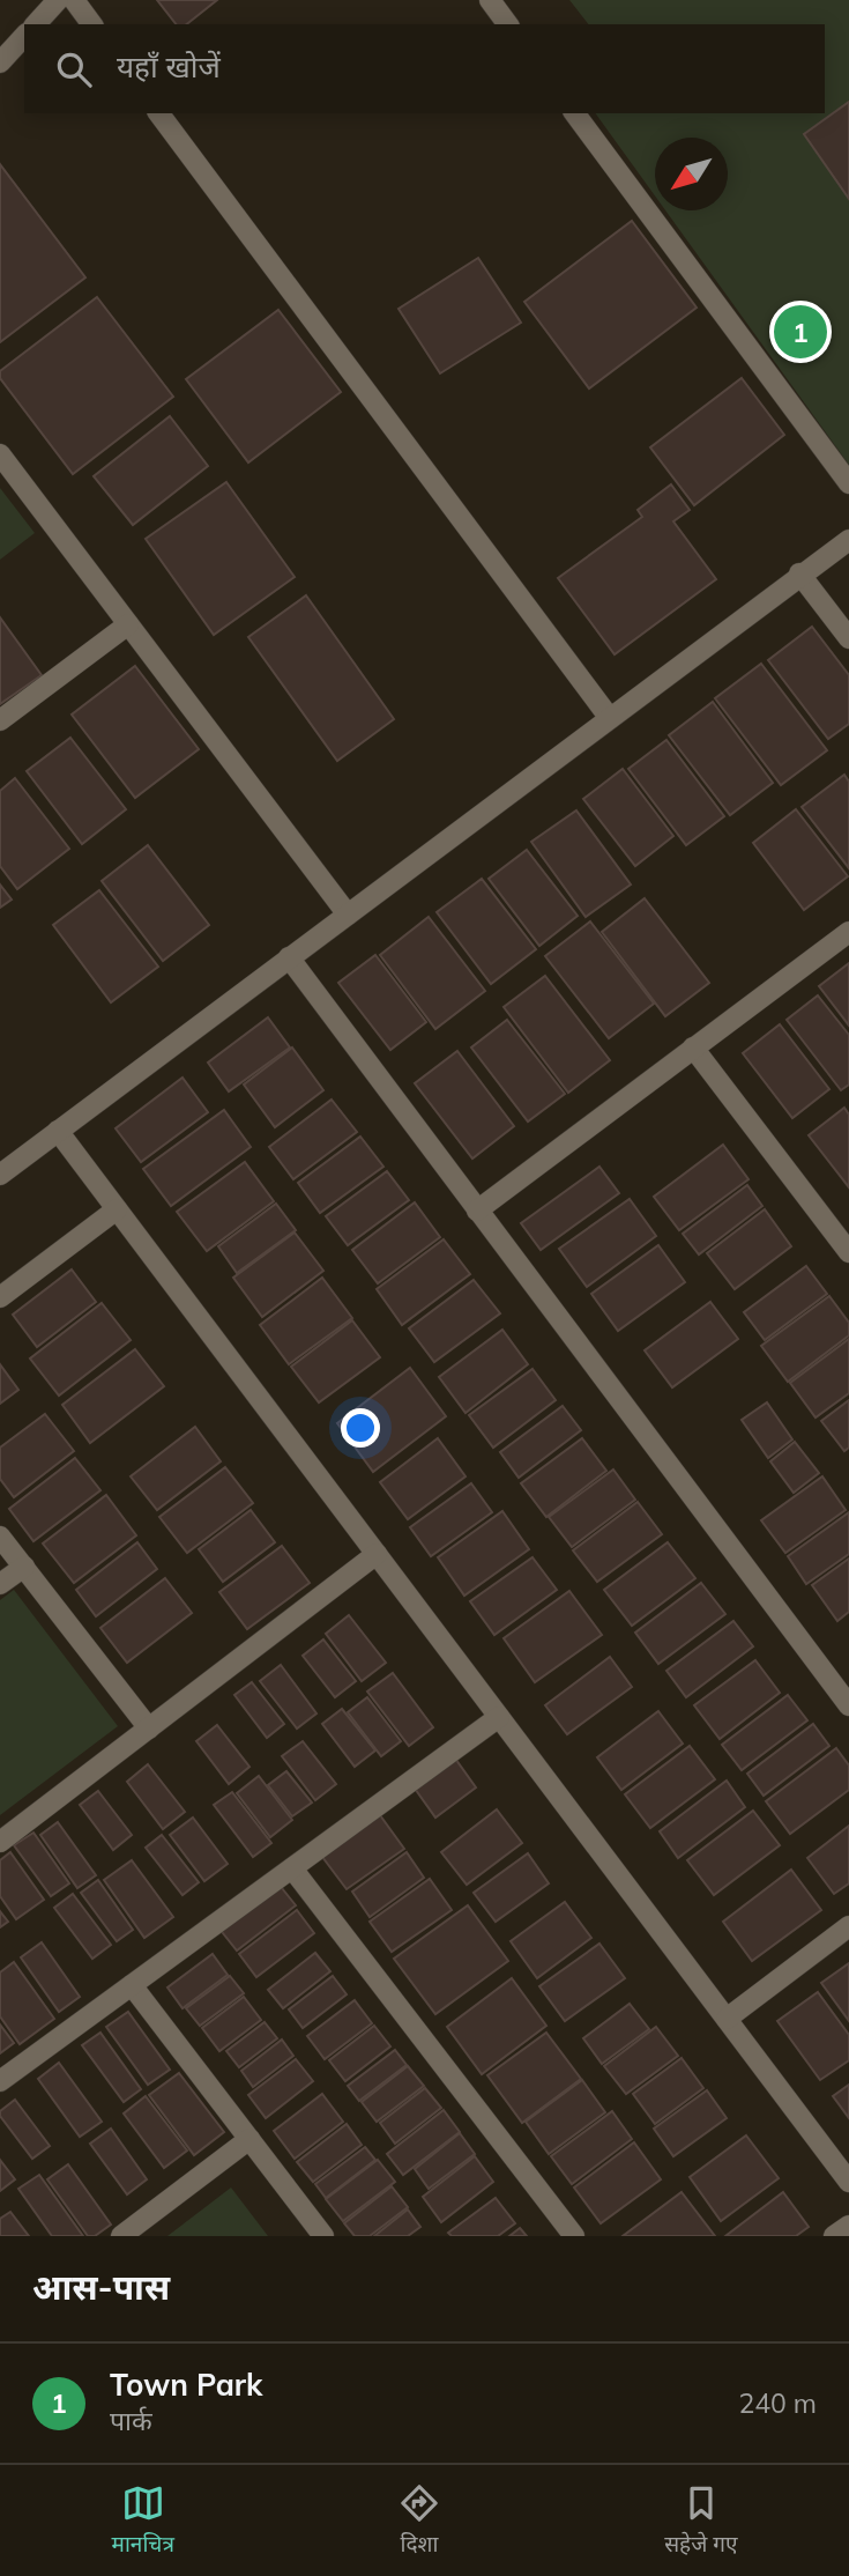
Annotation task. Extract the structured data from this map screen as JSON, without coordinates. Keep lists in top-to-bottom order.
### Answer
{
  "north": "bottom left",
  "page": {
    "search": "यहाँ खोजें",
    "pins": "1",
    "heading": "आस-पास",
    "list": [
      {
        "mark": "1",
        "name": "Town Park",
        "note": "पार्क",
        "value": "240 m"
      }
    ],
    "nav": ["मानचित्र", "दिशा", "सहेजे गए"]
  }
}
